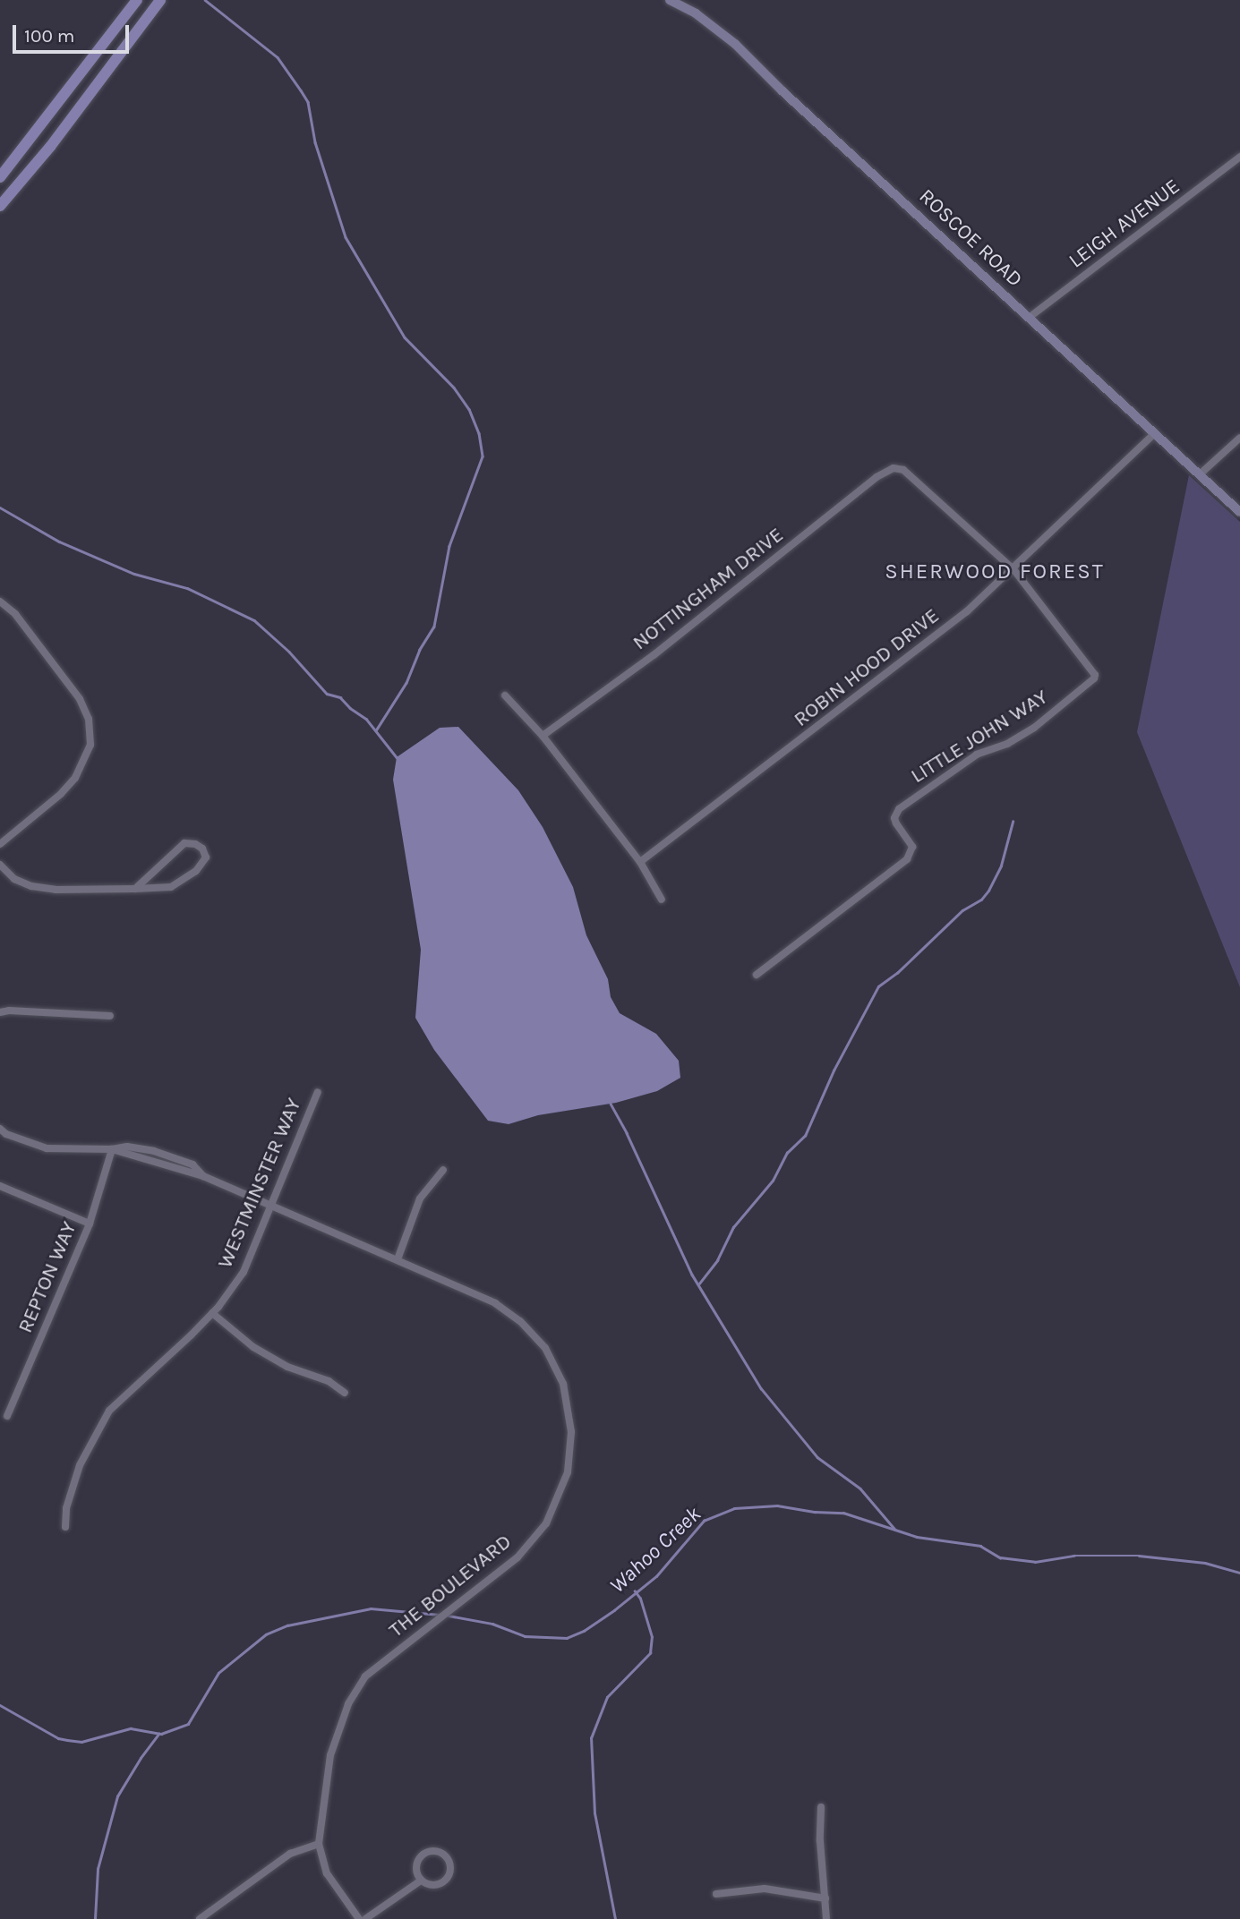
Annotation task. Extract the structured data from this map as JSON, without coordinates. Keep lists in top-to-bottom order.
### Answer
{
  "streets": {
    "main road": ["ROSCOE ROAD"],
    "street": [
      "LEIGH AVENUE",
      "NOTTINGHAM DRIVE",
      "ROBIN HOOD DRIVE",
      "LITTLE JOHN WAY",
      "WESTMINSTER WAY",
      "REPTON WAY",
      "THE BOULEVARD"
    ]
  },
  "crossings": [
    ["LEIGH AVENUE", "ROSCOE ROAD"],
    ["ROSCOE ROAD", "ROBIN HOOD DRIVE"],
    ["NOTTINGHAM DRIVE", "ROBIN HOOD DRIVE"],
    ["NOTTINGHAM DRIVE", "LITTLE JOHN WAY"],
    ["ROBIN HOOD DRIVE", "LITTLE JOHN WAY"],
    ["WESTMINSTER WAY", "THE BOULEVARD"],
    ["REPTON WAY", "THE BOULEVARD"]
  ],
  "districts": ["SHERWOOD FOREST"],
  "water": ["Wahoo Creek"],
  "scale_bar": "100 m"
}
